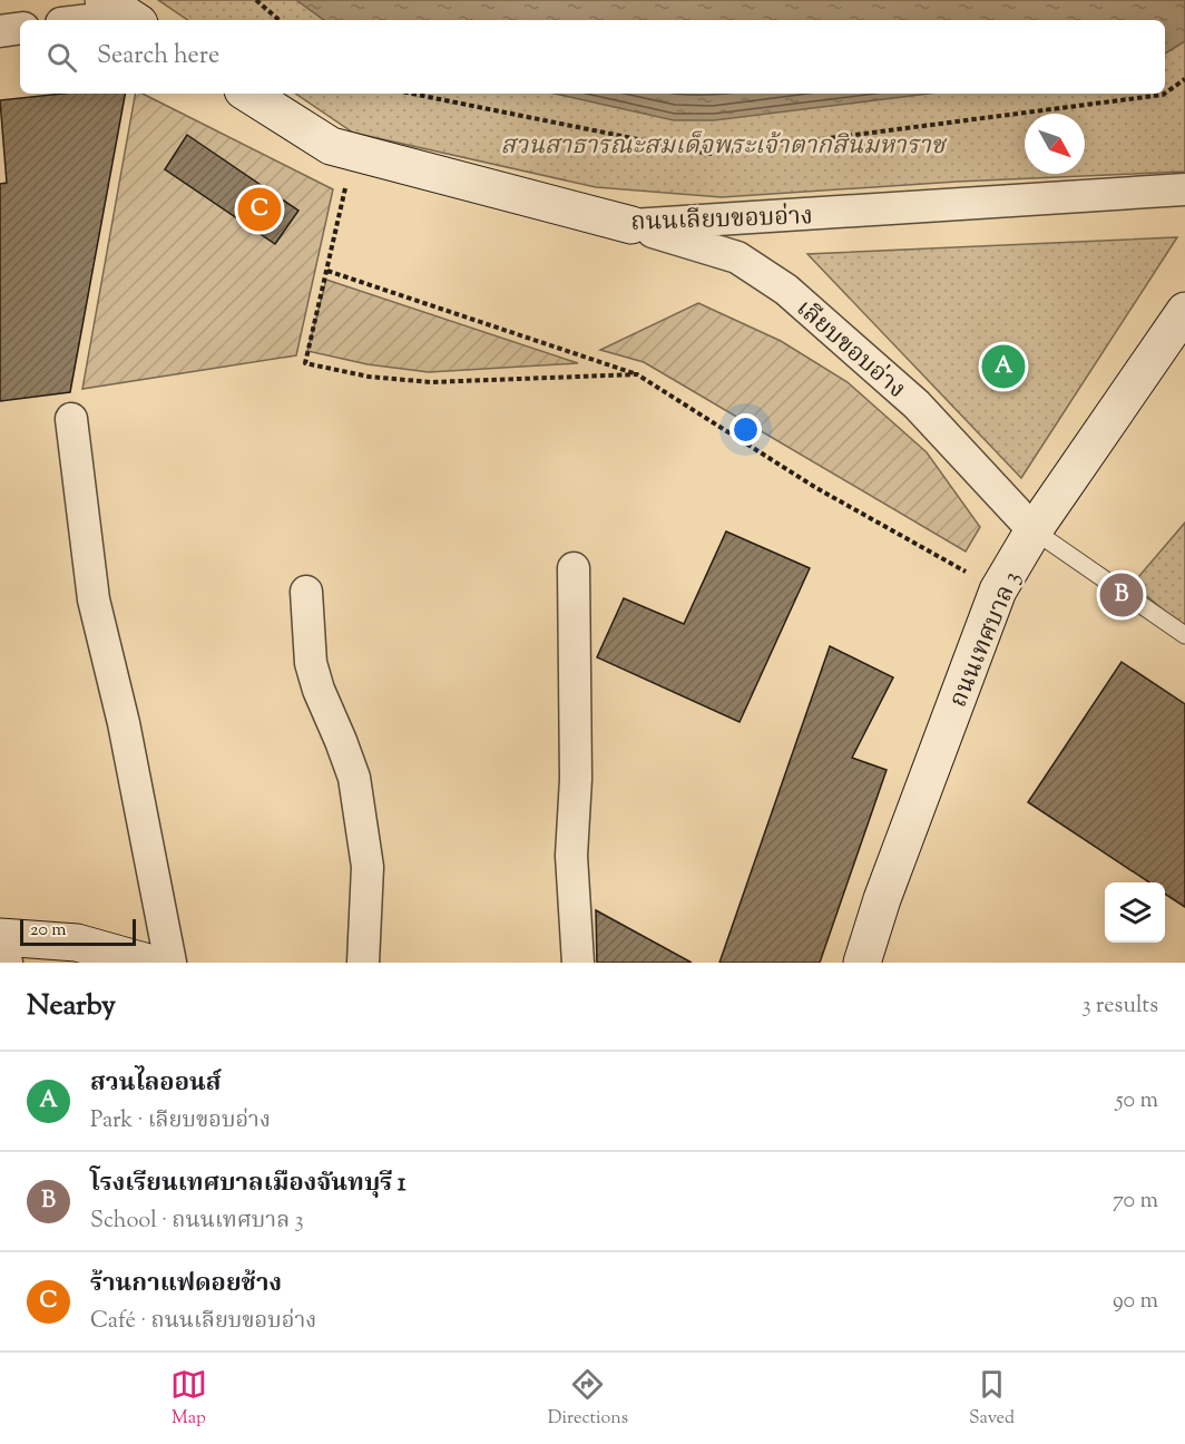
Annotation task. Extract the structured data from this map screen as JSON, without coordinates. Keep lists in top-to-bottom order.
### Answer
{
  "streets": {
    "street": ["ถนนเลียบขอบอ่าง", "เลียบขอบอ่าง", "ถนนเทศบาล 3"]
  },
  "crossings": [
    ["ถนนเลียบขอบอ่าง", "เลียบขอบอ่าง"],
    ["เลียบขอบอ่าง", "ถนนเทศบาล 3"]
  ],
  "parks": ["สวนสาธารณะสมเด็จพระเจ้าตากสินมหาราช"],
  "scale_bar": "20 m",
  "north": "bottom right",
  "page": {
    "search": "Search here",
    "pins": ["C", "A", "B"],
    "scale": "20 m",
    "heading": ["Nearby", "3 results"],
    "list": [
      {
        "mark": "A",
        "name": "สวนไลออนส์",
        "note": "Park · เลียบขอบอ่าง",
        "value": "50 m"
      },
      {
        "mark": "B",
        "name": "โรงเรียนเทศบาลเมืองจันทบุรี 1",
        "note": "School · ถนนเทศบาล 3",
        "value": "70 m"
      },
      {
        "mark": "C",
        "name": "ร้านกาแฟดอยช้าง",
        "note": "Café · ถนนเลียบขอบอ่าง",
        "value": "90 m"
      }
    ],
    "nav": ["Map", "Directions", "Saved"]
  }
}
